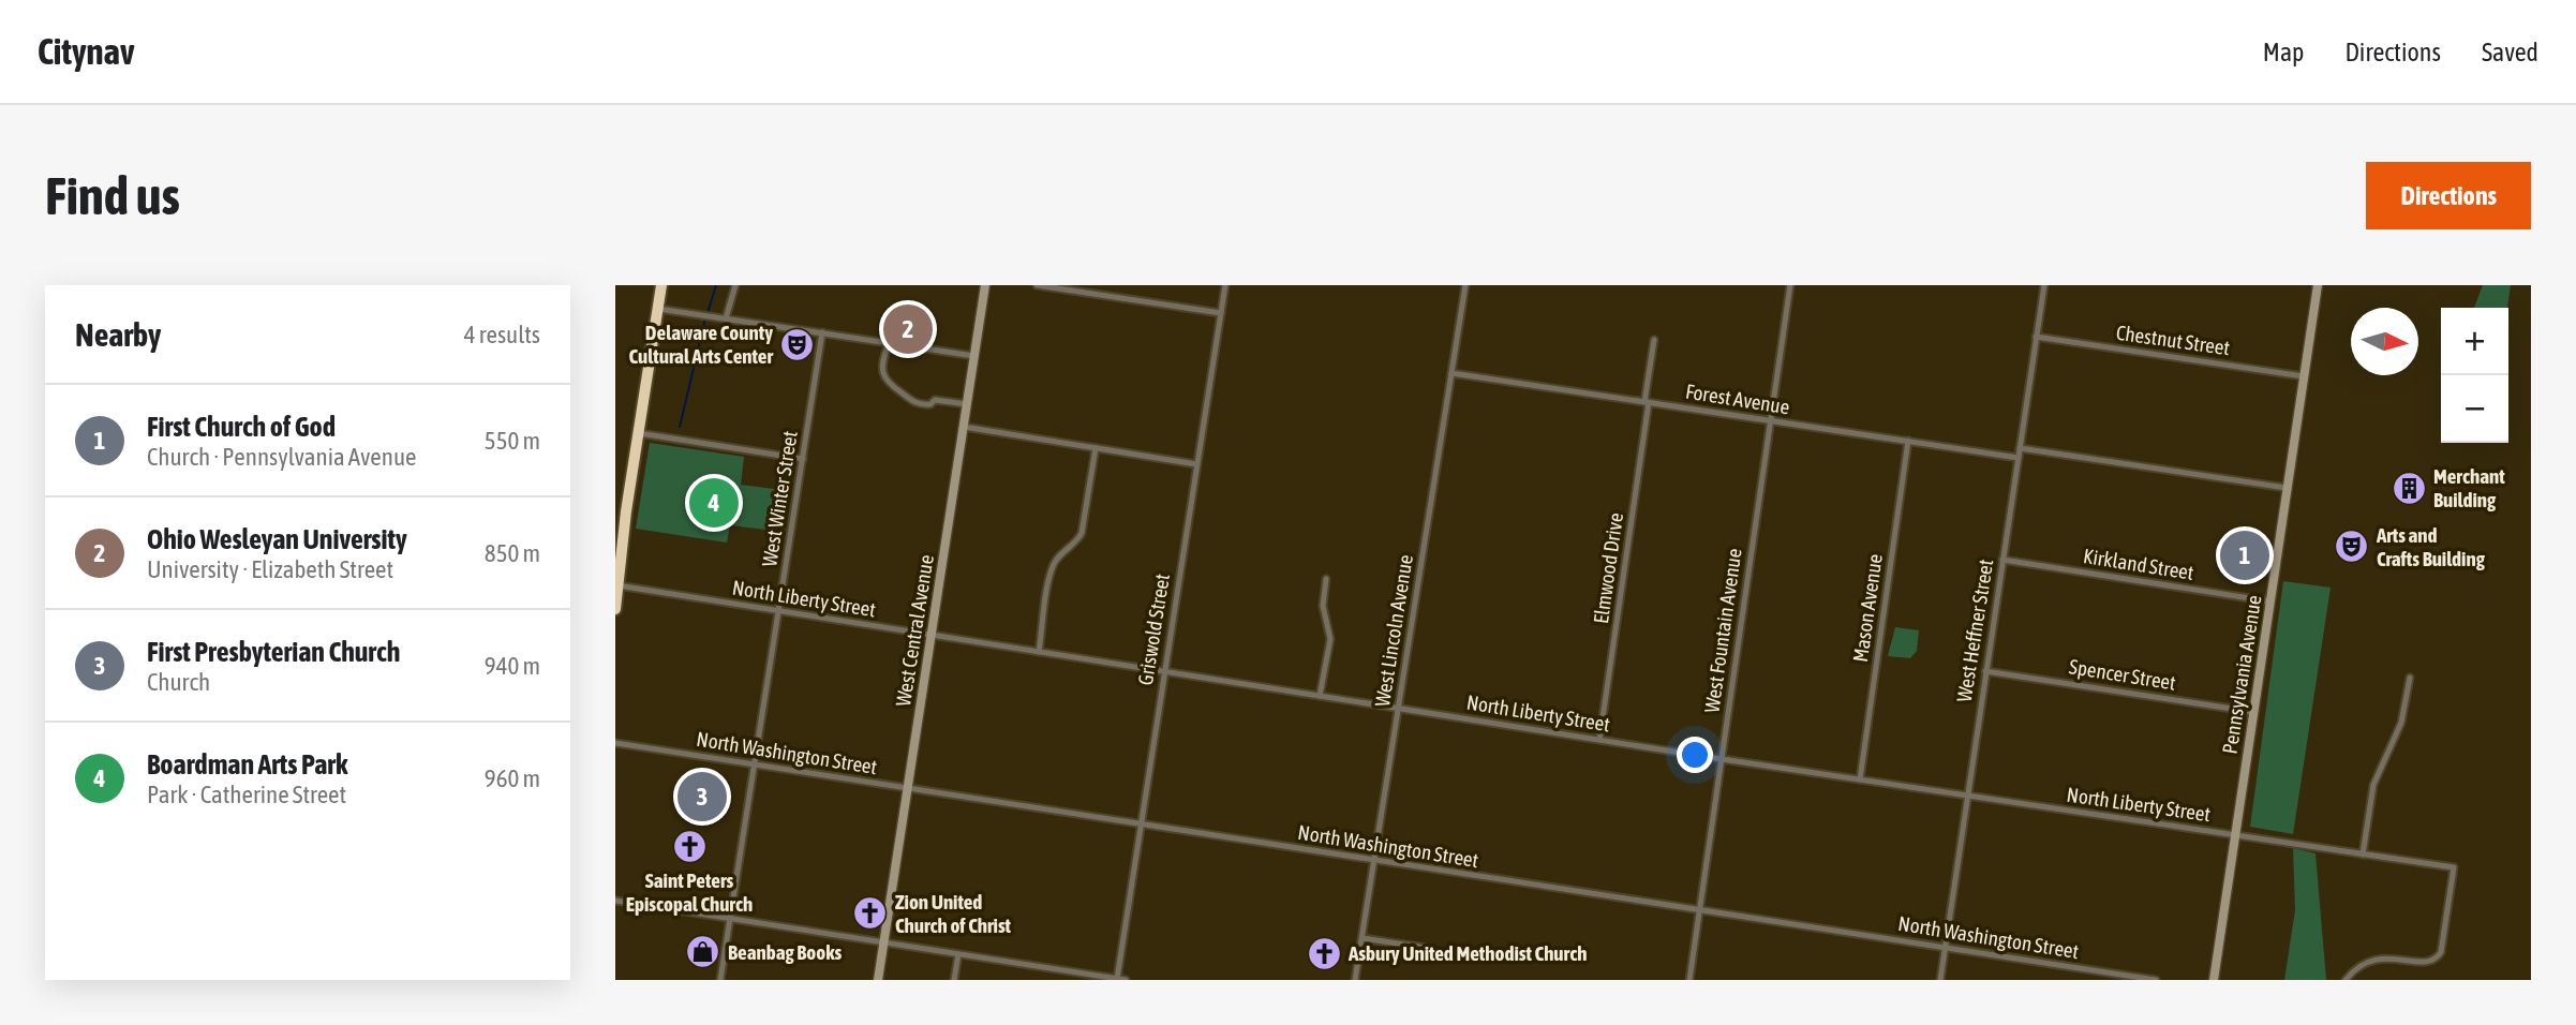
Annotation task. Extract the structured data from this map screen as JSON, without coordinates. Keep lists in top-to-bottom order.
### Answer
{
  "streets": {
    "main road": ["West Central Avenue", "Pennsylvania Avenue"],
    "street": [
      "Chestnut Street",
      "Forest Avenue",
      "West Winter Street",
      "Kirkland Street",
      "Elmwood Drive",
      "North Liberty Street",
      "Mason Avenue",
      "Griswold Street",
      "West Lincoln Avenue",
      "West Fountain Avenue",
      "West Heffner Street",
      "Spencer Street",
      "North Washington Street"
    ]
  },
  "crossings": [
    ["Chestnut Street", "West Heffner Street"],
    ["Chestnut Street", "Pennsylvania Avenue"],
    ["Forest Avenue", "Elmwood Drive"],
    ["Forest Avenue", "Mason Avenue"],
    ["Forest Avenue", "West Lincoln Avenue"],
    ["Forest Avenue", "West Fountain Avenue"],
    ["Forest Avenue", "West Heffner Street"],
    ["West Winter Street", "North Liberty Street"],
    ["West Winter Street", "North Washington Street"],
    ["Kirkland Street", "West Heffner Street"],
    ["Kirkland Street", "Pennsylvania Avenue"],
    ["Elmwood Drive", "North Liberty Street"],
    ["North Liberty Street", "Mason Avenue"],
    ["North Liberty Street", "Griswold Street"],
    ["North Liberty Street", "West Central Avenue"],
    ["North Liberty Street", "West Lincoln Avenue"],
    ["North Liberty Street", "West Fountain Avenue"],
    ["North Liberty Street", "West Heffner Street"],
    ["North Liberty Street", "Pennsylvania Avenue"],
    ["Griswold Street", "North Washington Street"],
    ["West Central Avenue", "North Washington Street"],
    ["West Lincoln Avenue", "North Washington Street"],
    ["West Fountain Avenue", "North Washington Street"],
    ["West Heffner Street", "Spencer Street"],
    ["West Heffner Street", "North Washington Street"],
    ["Spencer Street", "Pennsylvania Avenue"]
  ],
  "places": {
    "theatre": ["Delaware County Cultural Arts Center", "Arts and Crafts Building"],
    "building": ["Merchant Building"],
    "church": ["Saint Peters Episcopal Church", "Zion United Church of Christ", "Asbury United Methodist Church"],
    "shop": ["Beanbag Books"]
  },
  "north": "right",
  "page": {
    "header": "Citynav",
    "nav": ["Map", "Directions", "Saved"],
    "buttons": "Directions",
    "title": "Find us",
    "heading": ["Nearby", "4 results"],
    "pins": [
      "2",
      "4",
      "1",
      "3"
    ],
    "map_buttons": ["+", "−"],
    "list": [
      {
        "mark": "1",
        "name": "First Church of God",
        "note": "Church · Pennsylvania Avenue",
        "value": "550 m"
      },
      {
        "mark": "2",
        "name": "Ohio Wesleyan University",
        "note": "University · Elizabeth Street",
        "value": "850 m"
      },
      {
        "mark": "3",
        "name": "First Presbyterian Church",
        "note": "Church",
        "value": "940 m"
      },
      {
        "mark": "4",
        "name": "Boardman Arts Park",
        "note": "Park · Catherine Street",
        "value": "960 m"
      }
    ]
  }
}
